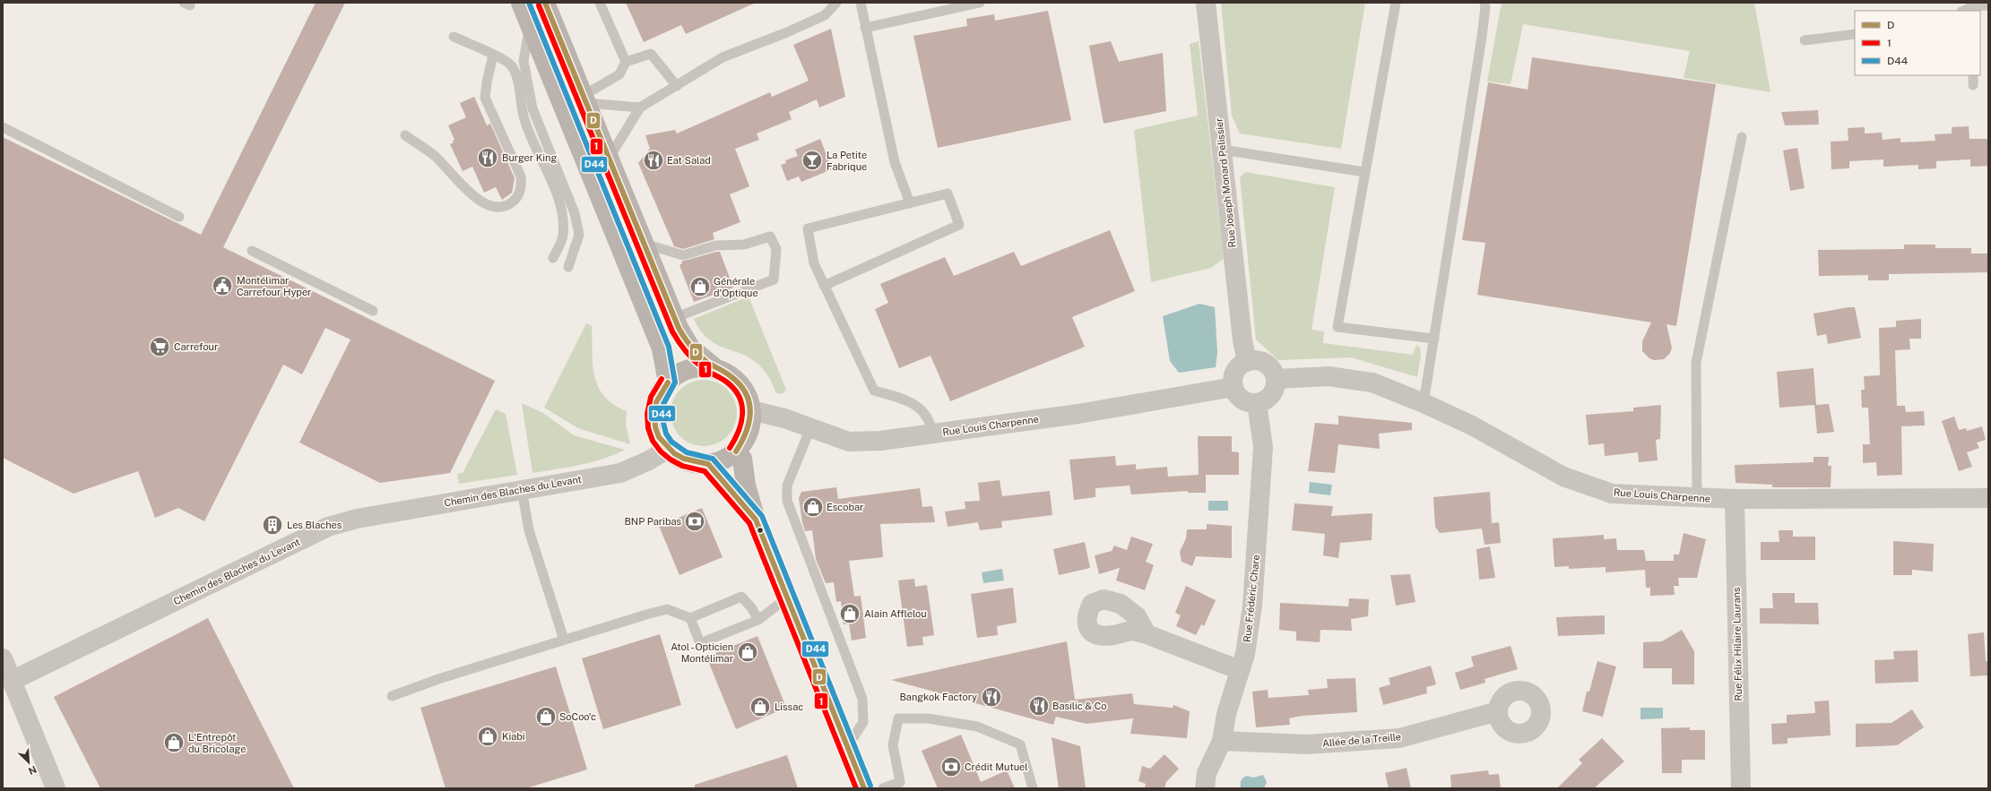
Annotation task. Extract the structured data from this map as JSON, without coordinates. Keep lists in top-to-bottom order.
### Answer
{
  "streets": {
    "street": [
      "Rue Joseph Monard Pelissier",
      "Rue Louis Charpenne",
      "Chemin des Blaches du Levant",
      "Rue Frédéric Chare",
      "Rue Félix Hilaire Laurans",
      "Allée de la Treille"
    ]
  },
  "crossings": [
    ["Rue Joseph Monard Pelissier", "Rue Louis Charpenne"],
    ["Rue Joseph Monard Pelissier", "Rue Frédéric Chare"],
    ["Rue Louis Charpenne", "Chemin des Blaches du Levant"],
    ["Rue Louis Charpenne", "Rue Frédéric Chare"],
    ["Rue Louis Charpenne", "Rue Félix Hilaire Laurans"],
    ["Rue Frédéric Chare", "Allée de la Treille"]
  ],
  "places": {
    "restaurant": [
      "Burger King",
      "Eat Salad",
      "Bangkok Factory",
      "Basilic & Co"
    ],
    "bar": ["La Petite Fabrique"],
    "public building": ["Montélimar Carrefour Hyper"],
    "shop": [
      "Générale d'Optique",
      "Escobar",
      "Alain Afflelou",
      "Atol - Opticien Montélimar",
      "Lissac",
      "SoCoo'c",
      "Kiabi",
      "L'Entrepôt du Bricolage"
    ],
    "supermarket": ["Carrefour"],
    "bank": ["BNP Paribas", "Crédit Mutuel"],
    "building": ["Les Blaches"]
  },
  "lines": ["transit line D", "transit line D44", "transit line 1"],
  "legend": ["D", "1", "D44"],
  "north": "bottom right"
}
